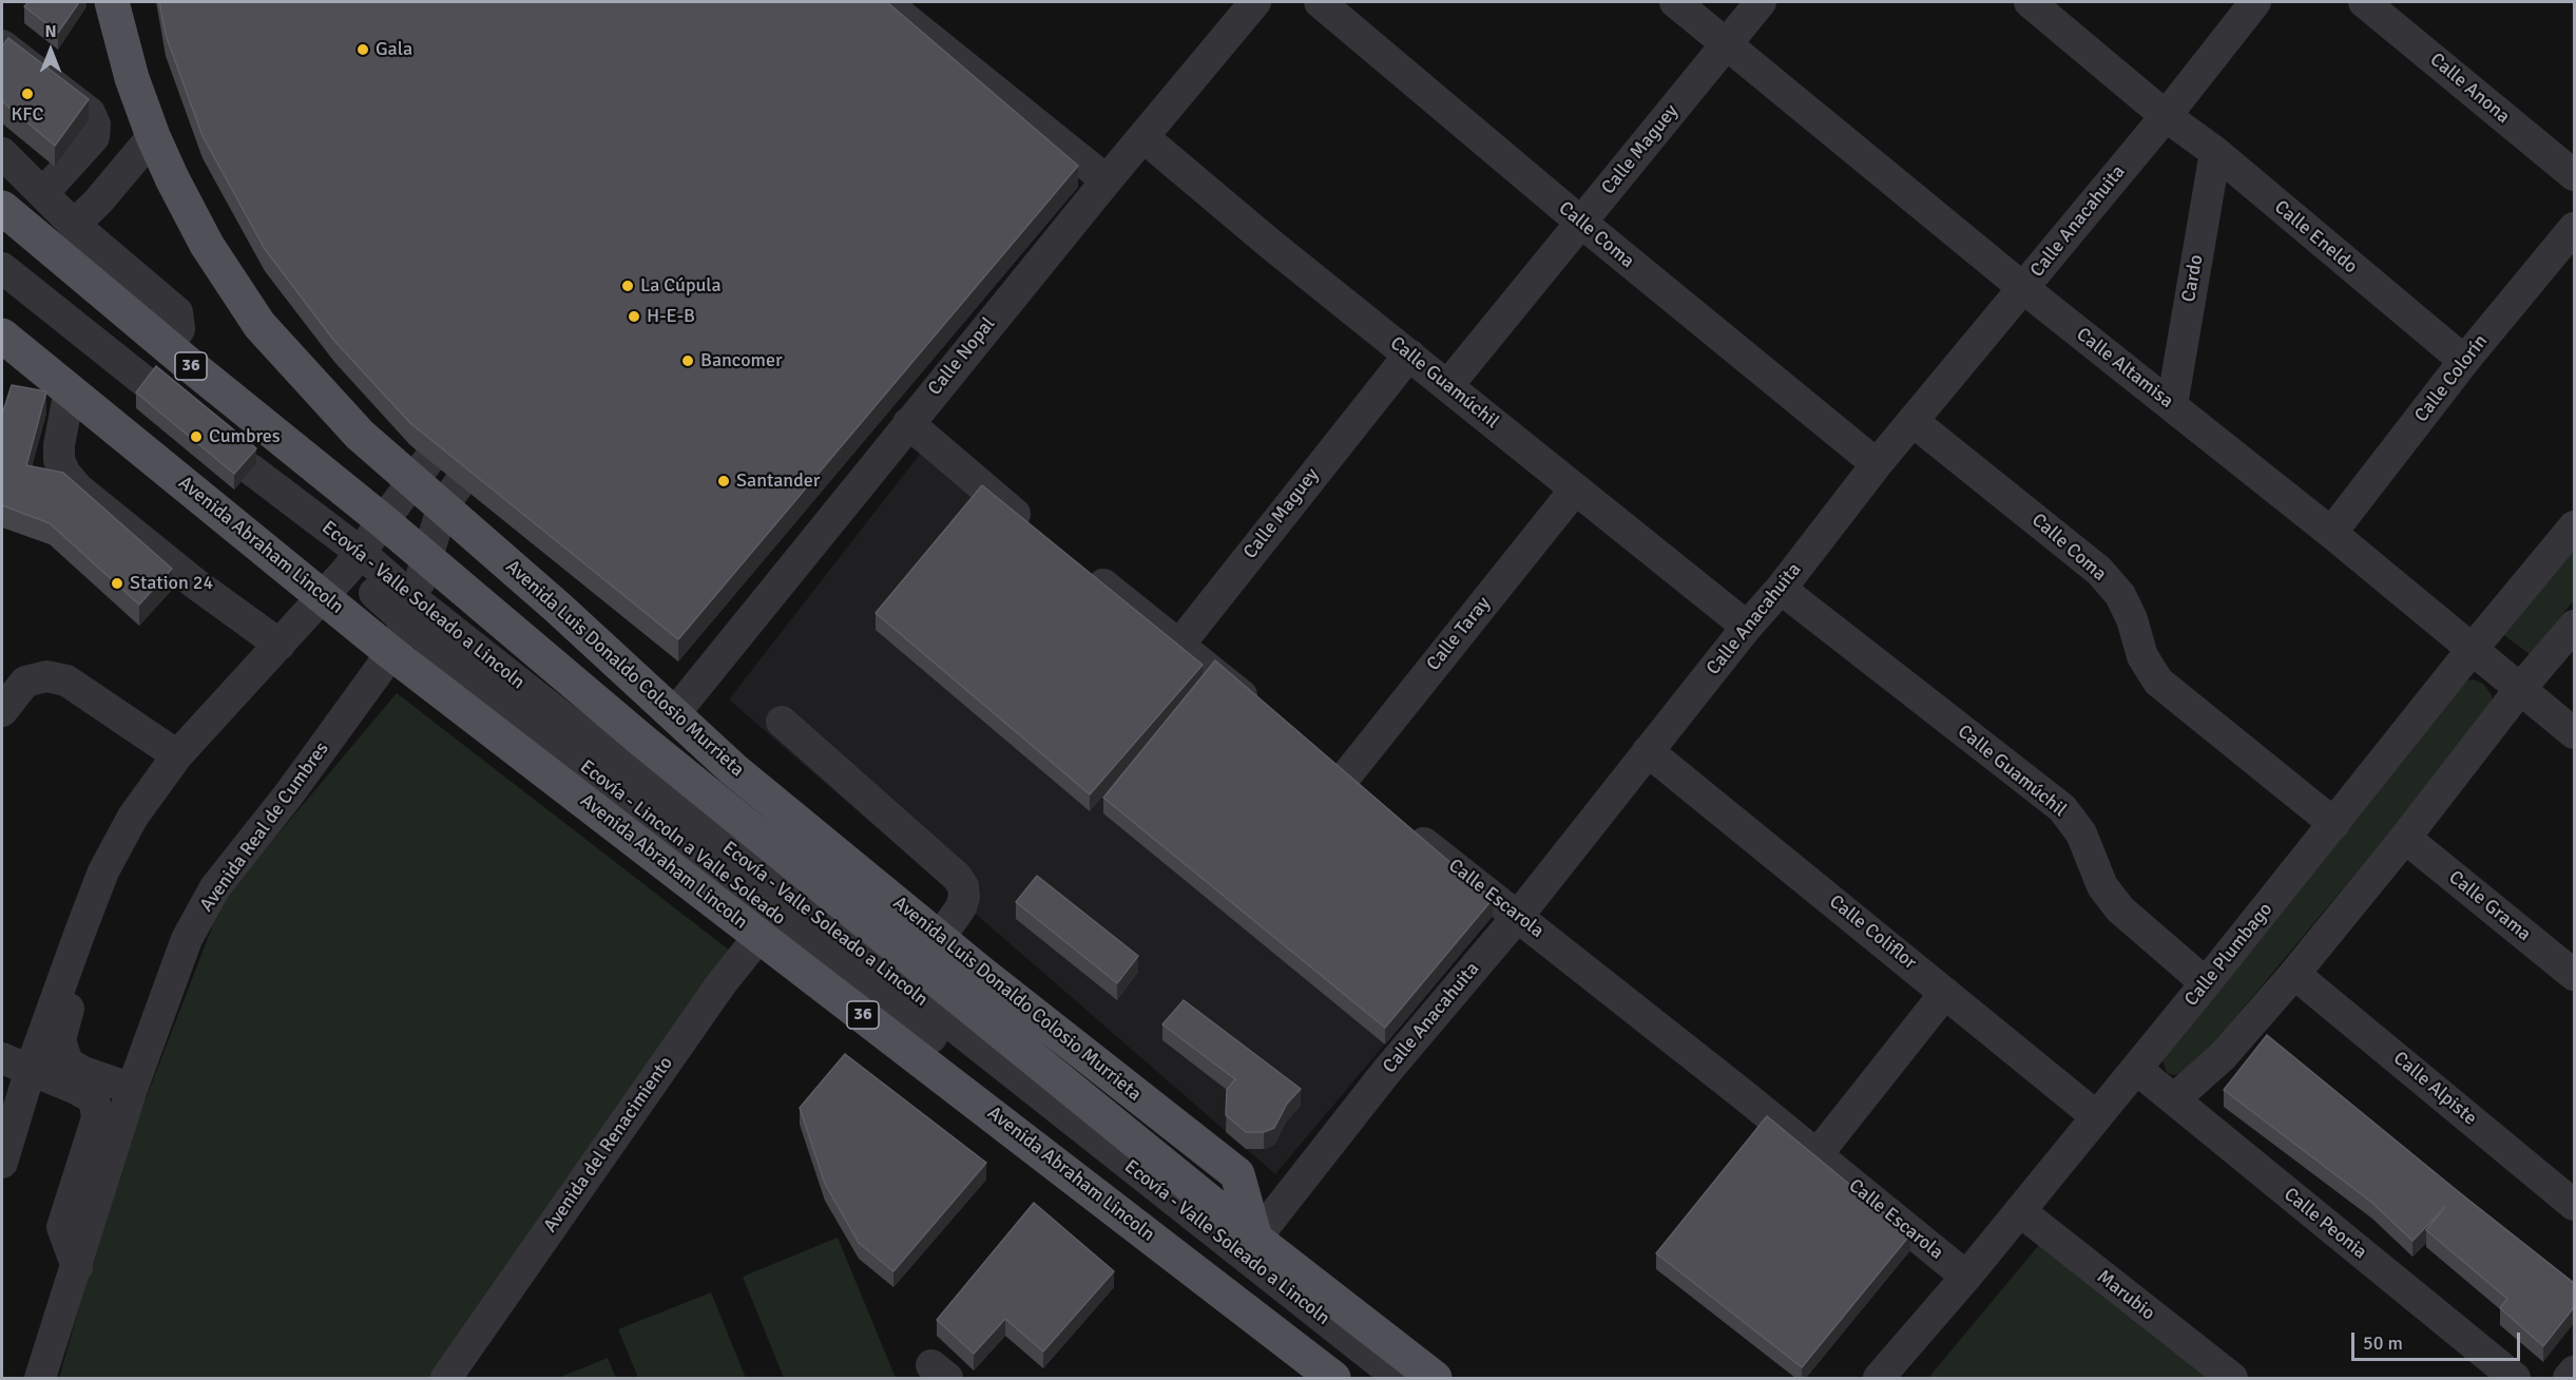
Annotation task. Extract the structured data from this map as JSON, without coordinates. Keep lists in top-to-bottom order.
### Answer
{
  "streets": {
    "main road": ["36", "Avenida Abraham Lincoln", "Avenida Luis Donaldo Colosio Murrieta"],
    "street": [
      "Calle Anona",
      "Calle Maguey",
      "Calle Anacahuita",
      "Calle Coma",
      "Calle Eneldo",
      "Cardo",
      "Calle Nopal",
      "Calle Altamisa",
      "Calle Colorín",
      "Calle Guamúchil",
      "Ecovía - Valle Soleado a Lincoln",
      "Calle Taray",
      "Avenida Real de Cumbres",
      "Ecovía - Lincoln a Valle Soleado",
      "Calle Escarola",
      "Calle Grama",
      "Calle Coliflor",
      "Calle Plumbago",
      "Calle Alpiste",
      "Avenida del Renacimiento",
      "Calle Peonia",
      "Marubio"
    ]
  },
  "crossings": [
    ["Calle Maguey", "Calle Coma"],
    ["Calle Maguey", "Calle Altamisa"],
    ["Calle Maguey", "Calle Guamúchil"],
    ["Calle Anacahuita", "Calle Coma"],
    ["Calle Anacahuita", "Calle Eneldo"],
    ["Calle Anacahuita", "36"],
    ["Calle Anacahuita", "Calle Altamisa"],
    ["Calle Anacahuita", "Calle Guamúchil"],
    ["Calle Anacahuita", "Avenida Luis Donaldo Colosio Murrieta"],
    ["Calle Anacahuita", "Calle Escarola"],
    ["Calle Anacahuita", "Calle Coliflor"],
    ["Calle Coma", "Calle Plumbago"],
    ["Calle Eneldo", "Cardo"],
    ["Calle Eneldo", "Calle Colorín"],
    ["Cardo", "Calle Altamisa"],
    ["Calle Nopal", "Calle Guamúchil"],
    ["Calle Nopal", "Avenida Luis Donaldo Colosio Murrieta"],
    ["36", "Avenida Luis Donaldo Colosio Murrieta"],
    ["36", "Avenida Real de Cumbres"],
    ["Calle Altamisa", "Calle Colorín"],
    ["Calle Altamisa", "Calle Plumbago"],
    ["Calle Guamúchil", "Calle Taray"],
    ["Calle Guamúchil", "Calle Plumbago"],
    ["Avenida Abraham Lincoln", "Avenida Real de Cumbres"],
    ["Avenida Abraham Lincoln", "Avenida del Renacimiento"],
    ["Ecovía - Valle Soleado a Lincoln", "Avenida Real de Cumbres"],
    ["Ecovía - Valle Soleado a Lincoln", "Ecovía - Lincoln a Valle Soleado"],
    ["Avenida Luis Donaldo Colosio Murrieta", "Avenida Real de Cumbres"],
    ["Avenida Real de Cumbres", "Ecovía - Lincoln a Valle Soleado"],
    ["Calle Escarola", "Calle Plumbago"],
    ["Calle Coliflor", "Calle Plumbago"],
    ["Calle Plumbago", "Calle Peonia"],
    ["Calle Plumbago", "Marubio"]
  ],
  "places": [
    "Gala",
    "KFC",
    "La Cúpula",
    "H-E-B",
    "Bancomer",
    "Cumbres",
    "Santander",
    "Station 24"
  ],
  "scale_bar": "50 m",
  "north": "top"
}
